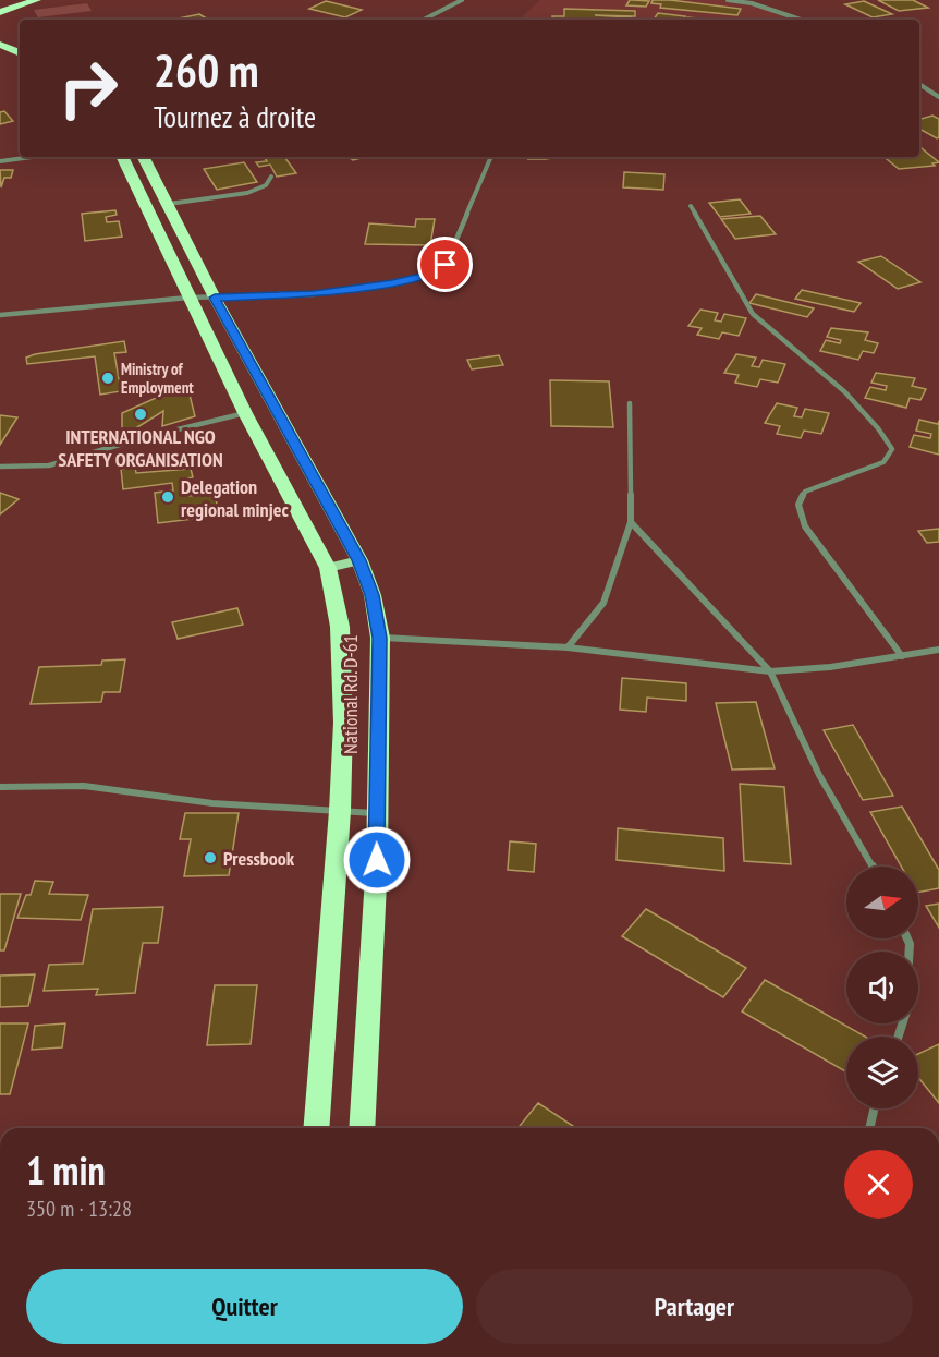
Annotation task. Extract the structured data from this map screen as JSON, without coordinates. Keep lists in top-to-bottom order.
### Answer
{
  "streets": {
    "highway": ["National Rd. D-61"]
  },
  "places": [
    "Ministry of Employment",
    "INTERNATIONAL NGO SAFETY ORGANISATION",
    "Delegation regional minjec",
    "Pressbook"
  ],
  "north": "right",
  "page": {
    "turn": ["260 m", "Tournez à droite"],
    "heading": ["1 min", "350 m · 13:28"],
    "buttons": ["Quitter", "Partager"]
  }
}
